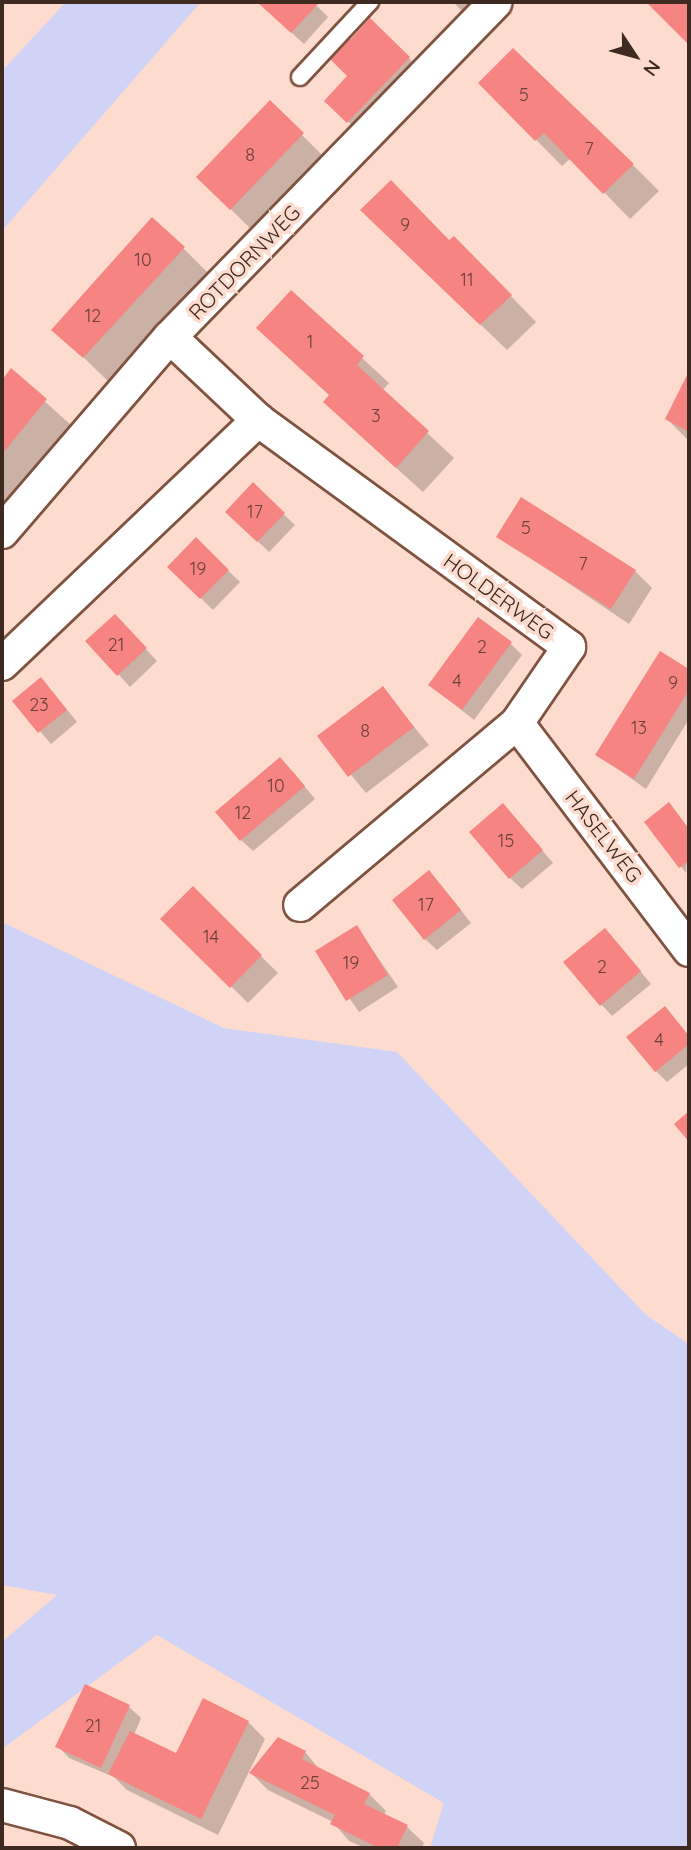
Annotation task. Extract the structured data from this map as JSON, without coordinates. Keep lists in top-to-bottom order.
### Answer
{
  "streets": {
    "street": ["ROTDORNWEG", "HOLDERWEG", "HASELWEG"]
  },
  "crossings": [
    ["ROTDORNWEG", "HOLDERWEG"],
    ["HOLDERWEG", "HASELWEG"]
  ],
  "house_numbers": [
    "5",
    "7",
    "8",
    "9",
    "10",
    "11",
    "12",
    "1",
    "3",
    "17",
    "5",
    "7",
    "19",
    "21",
    "2",
    "4",
    "9",
    "23",
    "13",
    "8",
    "10",
    "12",
    "15",
    "17",
    "14",
    "19",
    "2",
    "4",
    "21",
    "25"
  ],
  "north": "bottom right"
}
